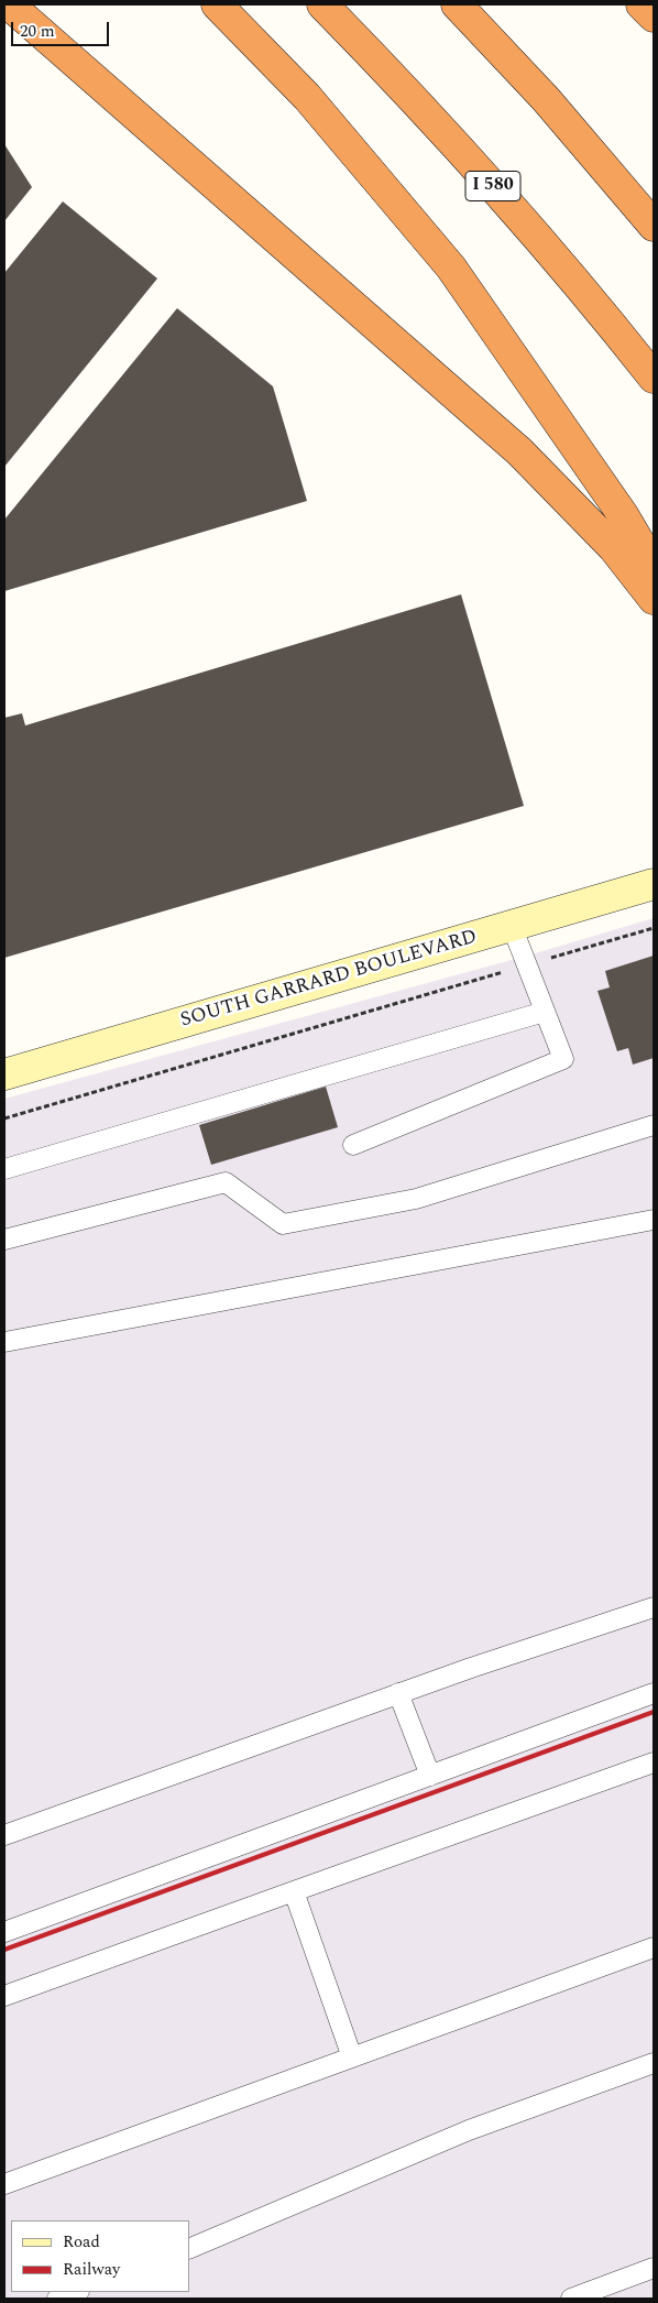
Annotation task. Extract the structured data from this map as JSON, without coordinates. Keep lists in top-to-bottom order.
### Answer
{
  "streets": {
    "highway": ["I 580"],
    "street": ["SOUTH GARRARD BOULEVARD"]
  },
  "legend": ["Road", "Railway"],
  "scale_bar": "20 m"
}
